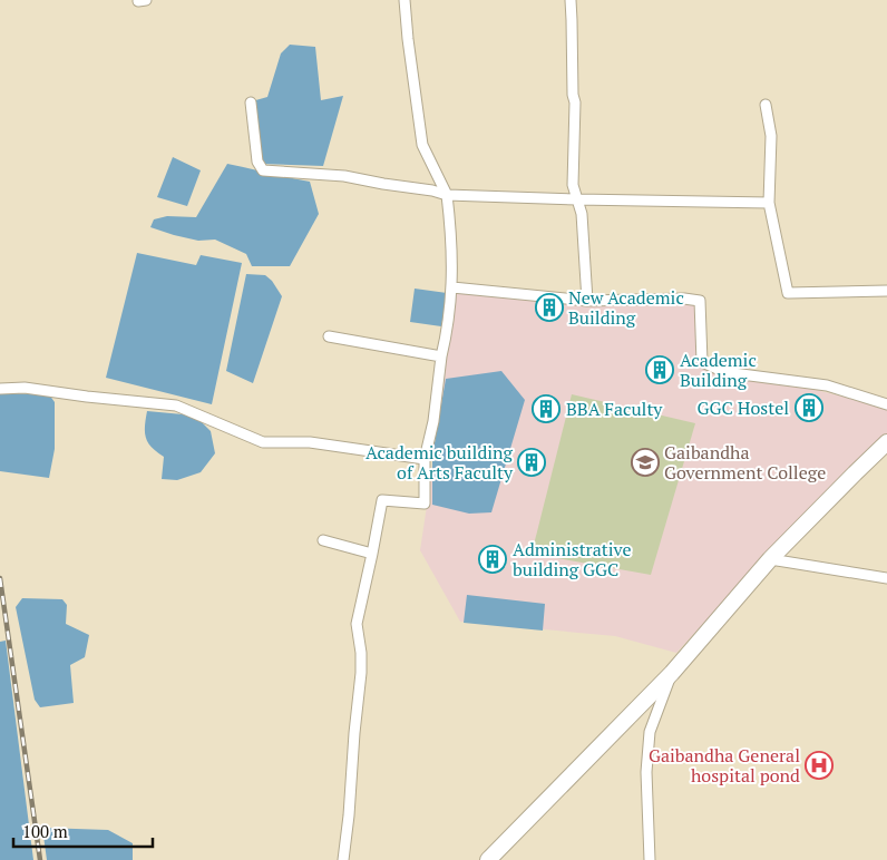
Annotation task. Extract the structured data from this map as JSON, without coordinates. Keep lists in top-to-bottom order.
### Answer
{
  "places": {
    "building": [
      "New Academic Building",
      "Academic Building",
      "GGC Hostel",
      "BBA Faculty",
      "Academic building of Arts Faculty",
      "Administrative building GGC"
    ],
    "school or university": ["Gaibandha Government College"],
    "hospital": ["Gaibandha General hospital pond"]
  },
  "scale_bar": "100 m"
}
